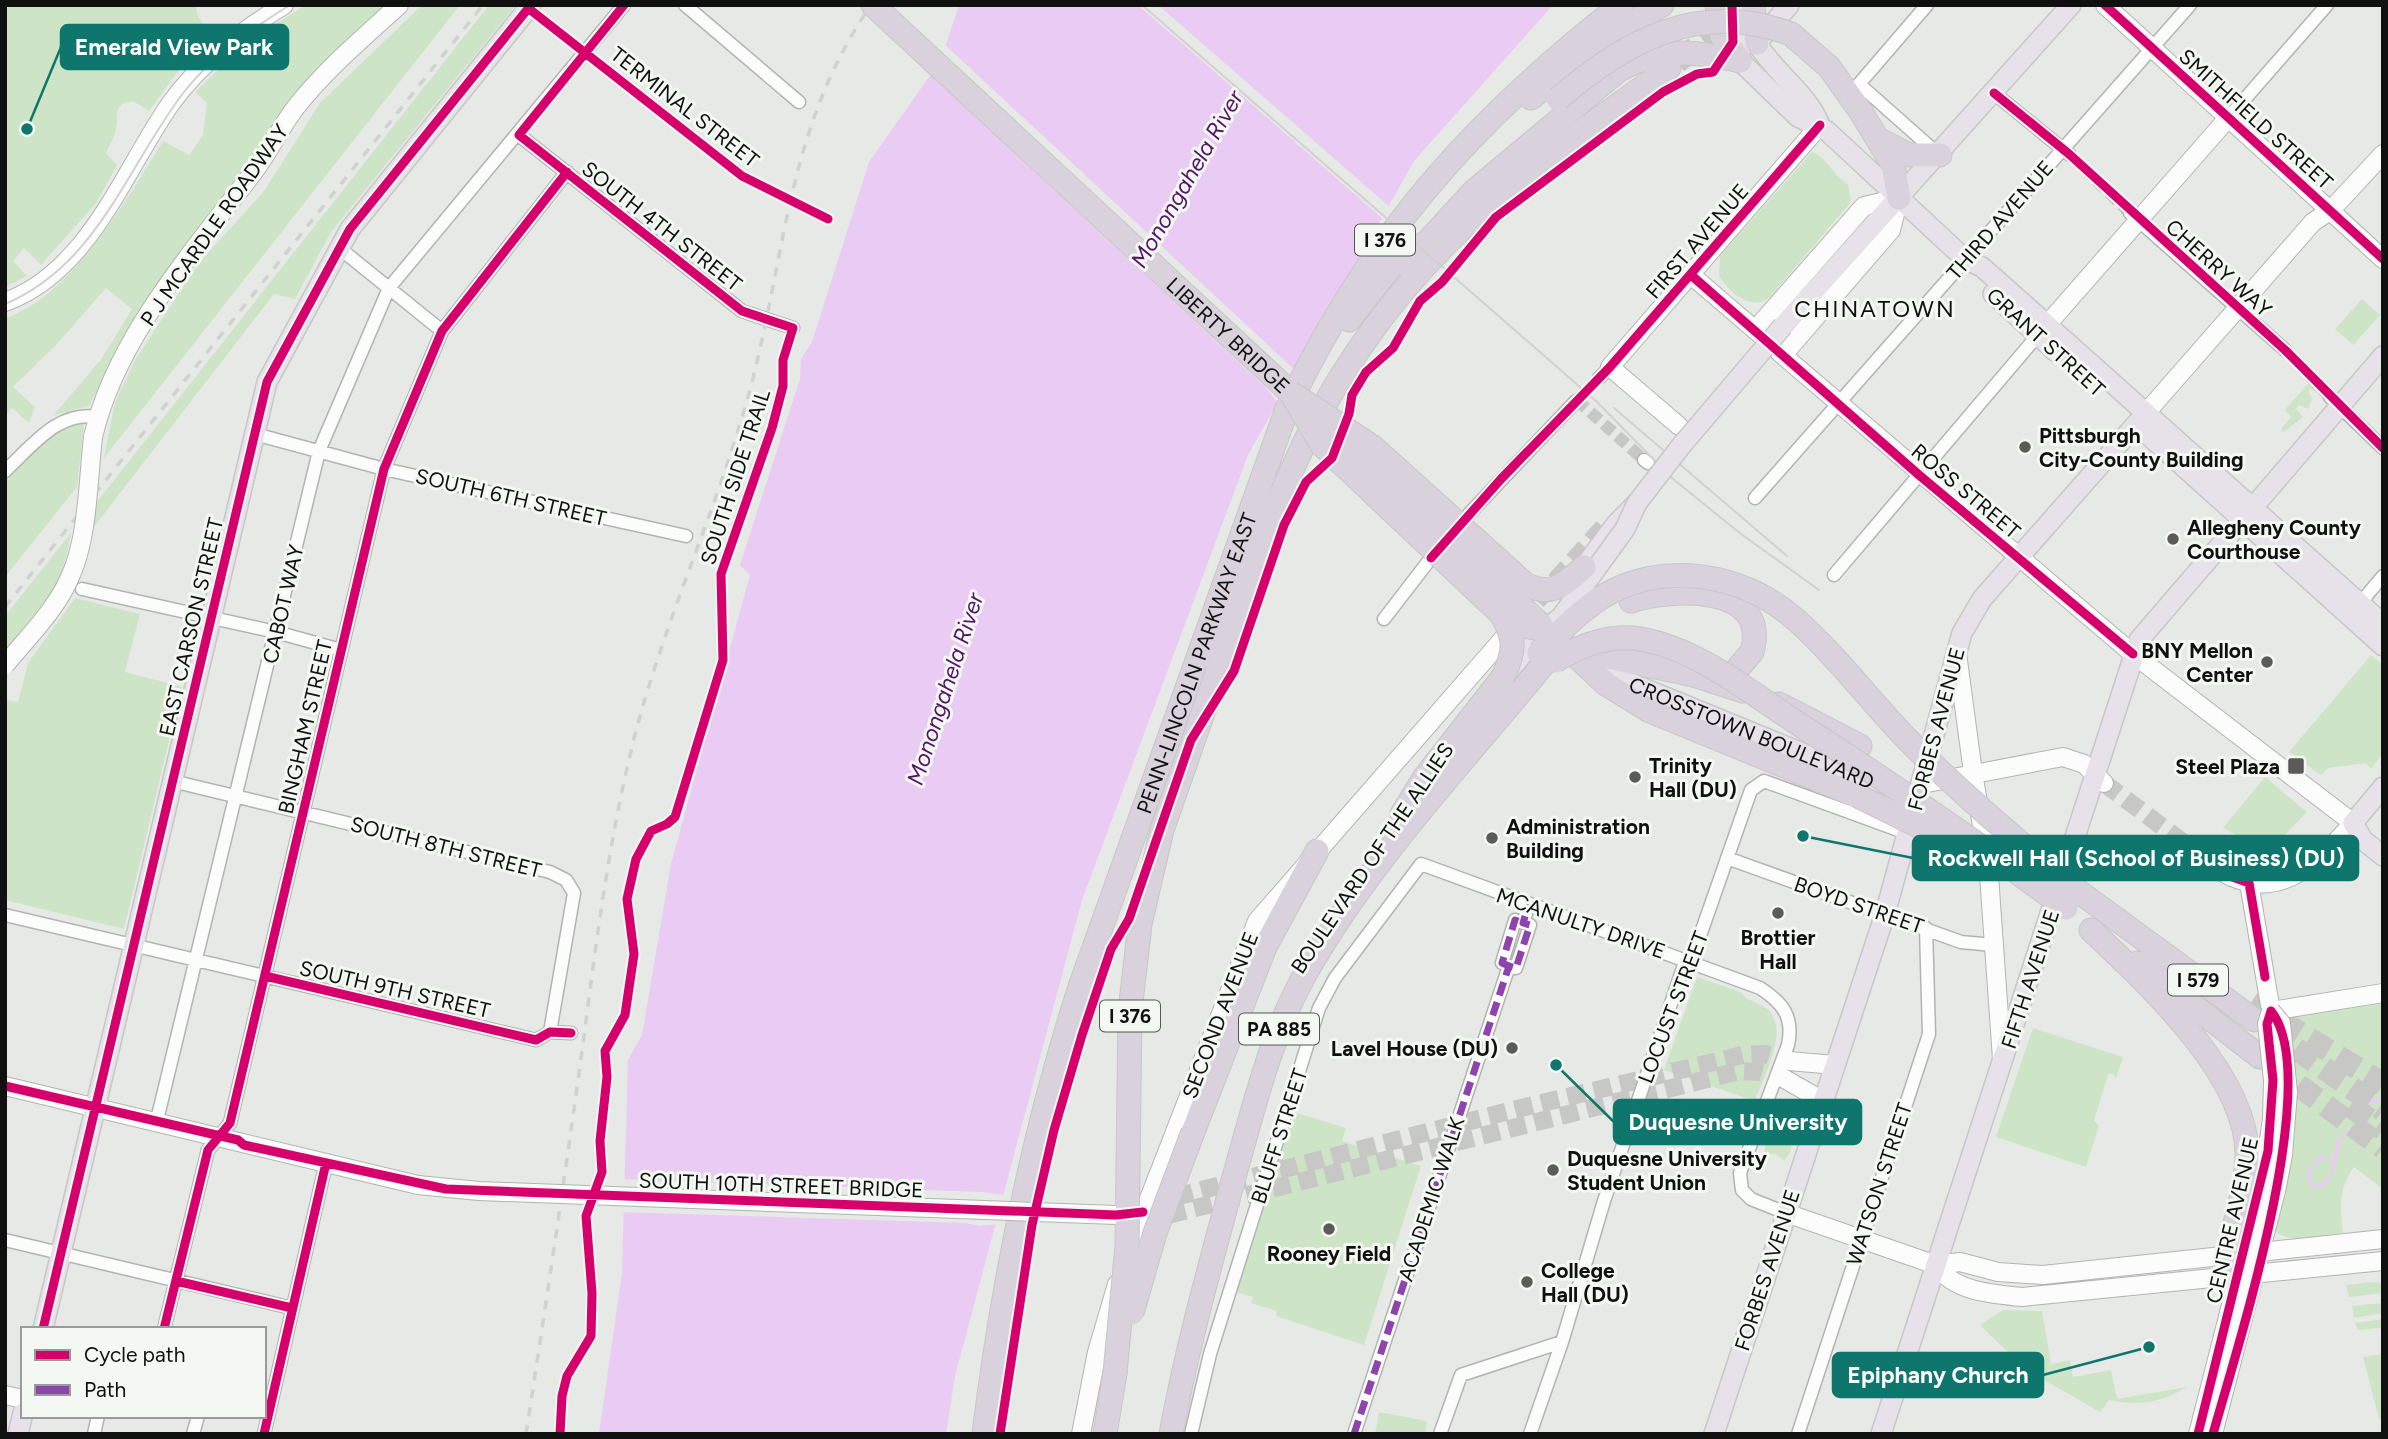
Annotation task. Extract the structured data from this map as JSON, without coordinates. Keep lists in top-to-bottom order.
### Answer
{
  "streets": {
    "highway": [
      "I 376",
      "LIBERTY BRIDGE",
      "PENN-LINCOLN PARKWAY EAST",
      "BOULEVARD OF THE ALLIES",
      "I 579",
      "PA 885"
    ],
    "main road": [
      "SMITHFIELD STREET",
      "P J MCARDLE ROADWAY",
      "FIRST AVENUE",
      "GRANT STREET",
      "ROSS STREET",
      "EAST CARSON STREET",
      "FORBES AVENUE",
      "CROSSTOWN BOULEVARD",
      "FIFTH AVENUE",
      "SECOND AVENUE",
      "SOUTH 10TH STREET BRIDGE",
      "CENTRE AVENUE"
    ],
    "street": [
      "THIRD AVENUE",
      "SOUTH 4TH STREET",
      "CHERRY WAY",
      "SOUTH 6TH STREET",
      "CABOT WAY",
      "BINGHAM STREET",
      "SOUTH 8TH STREET",
      "BOYD STREET",
      "MCANULTY DRIVE",
      "SOUTH 9TH STREET",
      "LOCUST STREET",
      "BLUFF STREET",
      "WATSON STREET",
      "ACADEMIC WALK"
    ],
    "cycle path": ["TERMINAL STREET", "SOUTH SIDE TRAIL"]
  },
  "crossings": [
    ["SMITHFIELD STREET", "THIRD AVENUE"],
    ["SMITHFIELD STREET", "FORBES AVENUE"],
    ["THIRD AVENUE", "GRANT STREET"],
    ["THIRD AVENUE", "ROSS STREET"],
    ["SOUTH 4TH STREET", "CABOT WAY"],
    ["SOUTH 4TH STREET", "BINGHAM STREET"],
    ["FIRST AVENUE", "GRANT STREET"],
    ["CHERRY WAY", "FORBES AVENUE"],
    ["LIBERTY BRIDGE", "CROSSTOWN BOULEVARD"],
    ["LIBERTY BRIDGE", "BOULEVARD OF THE ALLIES"],
    ["LIBERTY BRIDGE", "I 579"],
    ["GRANT STREET", "ROSS STREET"],
    ["GRANT STREET", "FORBES AVENUE"],
    ["GRANT STREET", "BOULEVARD OF THE ALLIES"],
    ["GRANT STREET", "FIFTH AVENUE"],
    ["ROSS STREET", "FORBES AVENUE"],
    ["ROSS STREET", "BOULEVARD OF THE ALLIES"],
    ["ROSS STREET", "FIFTH AVENUE"],
    ["SOUTH 6TH STREET", "CABOT WAY"],
    ["SOUTH 6TH STREET", "EAST CARSON STREET"],
    ["SOUTH 6TH STREET", "BINGHAM STREET"],
    ["CABOT WAY", "SOUTH 8TH STREET"],
    ["CABOT WAY", "SOUTH 9TH STREET"],
    ["CABOT WAY", "SOUTH 10TH STREET BRIDGE"],
    ["EAST CARSON STREET", "SOUTH 8TH STREET"],
    ["EAST CARSON STREET", "SOUTH 9TH STREET"],
    ["EAST CARSON STREET", "SOUTH 10TH STREET BRIDGE"],
    ["BINGHAM STREET", "SOUTH 8TH STREET"],
    ["BINGHAM STREET", "SOUTH 9TH STREET"],
    ["BINGHAM STREET", "SOUTH 10TH STREET BRIDGE"],
    ["FORBES AVENUE", "CROSSTOWN BOULEVARD"],
    ["FORBES AVENUE", "BOYD STREET"],
    ["FORBES AVENUE", "MCANULTY DRIVE"],
    ["FORBES AVENUE", "LOCUST STREET"],
    ["CROSSTOWN BOULEVARD", "BOULEVARD OF THE ALLIES"],
    ["SOUTH 8TH STREET", "SOUTH 9TH STREET"],
    ["BOYD STREET", "LOCUST STREET"],
    ["BOYD STREET", "WATSON STREET"],
    ["MCANULTY DRIVE", "LOCUST STREET"],
    ["MCANULTY DRIVE", "BLUFF STREET"],
    ["MCANULTY DRIVE", "ACADEMIC WALK"],
    ["I 579", "CENTRE AVENUE"],
    ["SECOND AVENUE", "SOUTH 10TH STREET BRIDGE"]
  ],
  "districts": ["CHINATOWN"],
  "water": ["Monongahela River"],
  "places": {
    "other": [
      "Emerald View Park",
      "Pittsburgh City-County Building",
      "Allegheny County Courthouse",
      "BNY Mellon Center",
      "Trinity Hall (DU)",
      "Rockwell Hall (School of Business) (DU)",
      "Administration Building",
      "Brottier Hall",
      "Lavel House (DU)",
      "Duquesne University",
      "Duquesne University Student Union",
      "Rooney Field",
      "College Hall (DU)",
      "Epiphany Church"
    ],
    "transit": ["Steel Plaza"]
  },
  "legend": ["Cycle path", "Path"]
}
